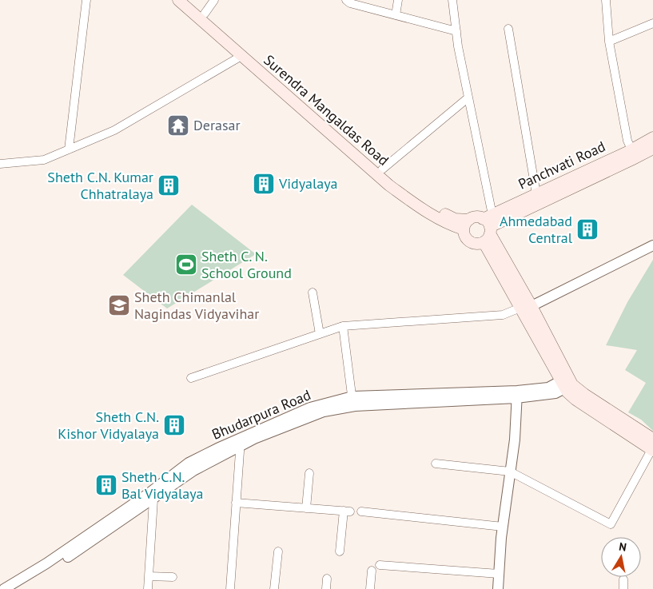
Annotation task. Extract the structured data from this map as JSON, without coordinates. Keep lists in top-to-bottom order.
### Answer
{
  "streets": {
    "main road": ["Surendra Mangaldas Road", "Panchvati Road"],
    "street": ["Bhudarpura Road"]
  },
  "places": {
    "temple": ["Derasar"],
    "building": [
      "Vidyalaya",
      "Sheth C.N. Kumar Chhatralaya",
      "Ahmedabad Central",
      "Sheth C.N. Kishor Vidyalaya",
      "Sheth C.N. Bal Vidyalaya"
    ],
    "sports": ["Sheth C. N. School Ground"],
    "school or university": ["Sheth Chimanlal Nagindas Vidyavihar"]
  },
  "north": "top"
}
